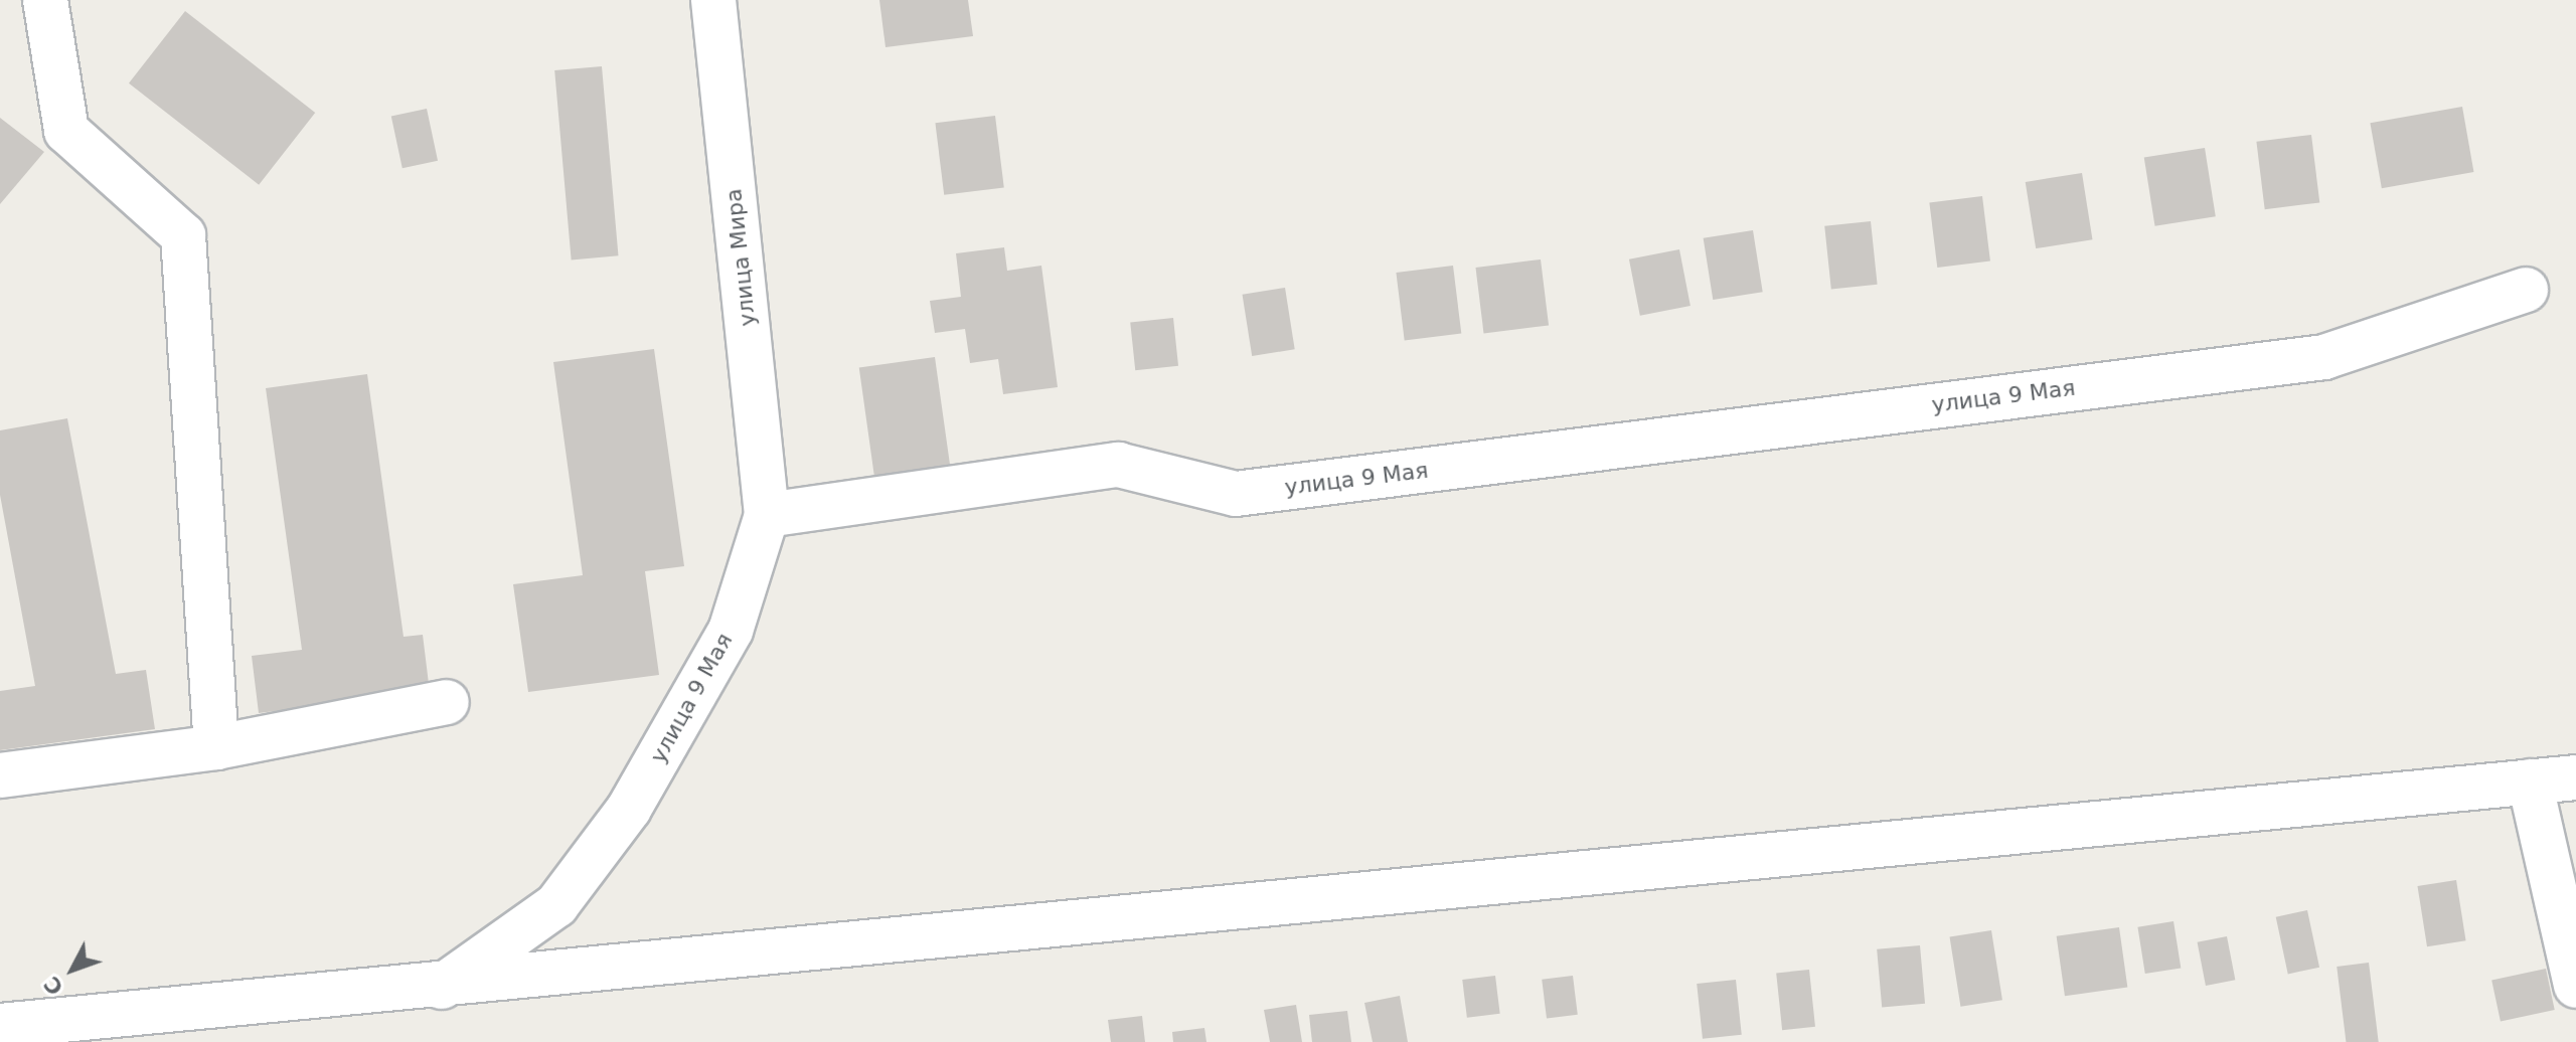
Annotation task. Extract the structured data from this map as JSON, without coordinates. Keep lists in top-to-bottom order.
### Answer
{
  "streets": {
    "street": ["улица Мира", "улица 9 Мая"]
  },
  "crossings": [
    ["улица Мира", "улица 9 Мая"]
  ],
  "north": "bottom left"
}
